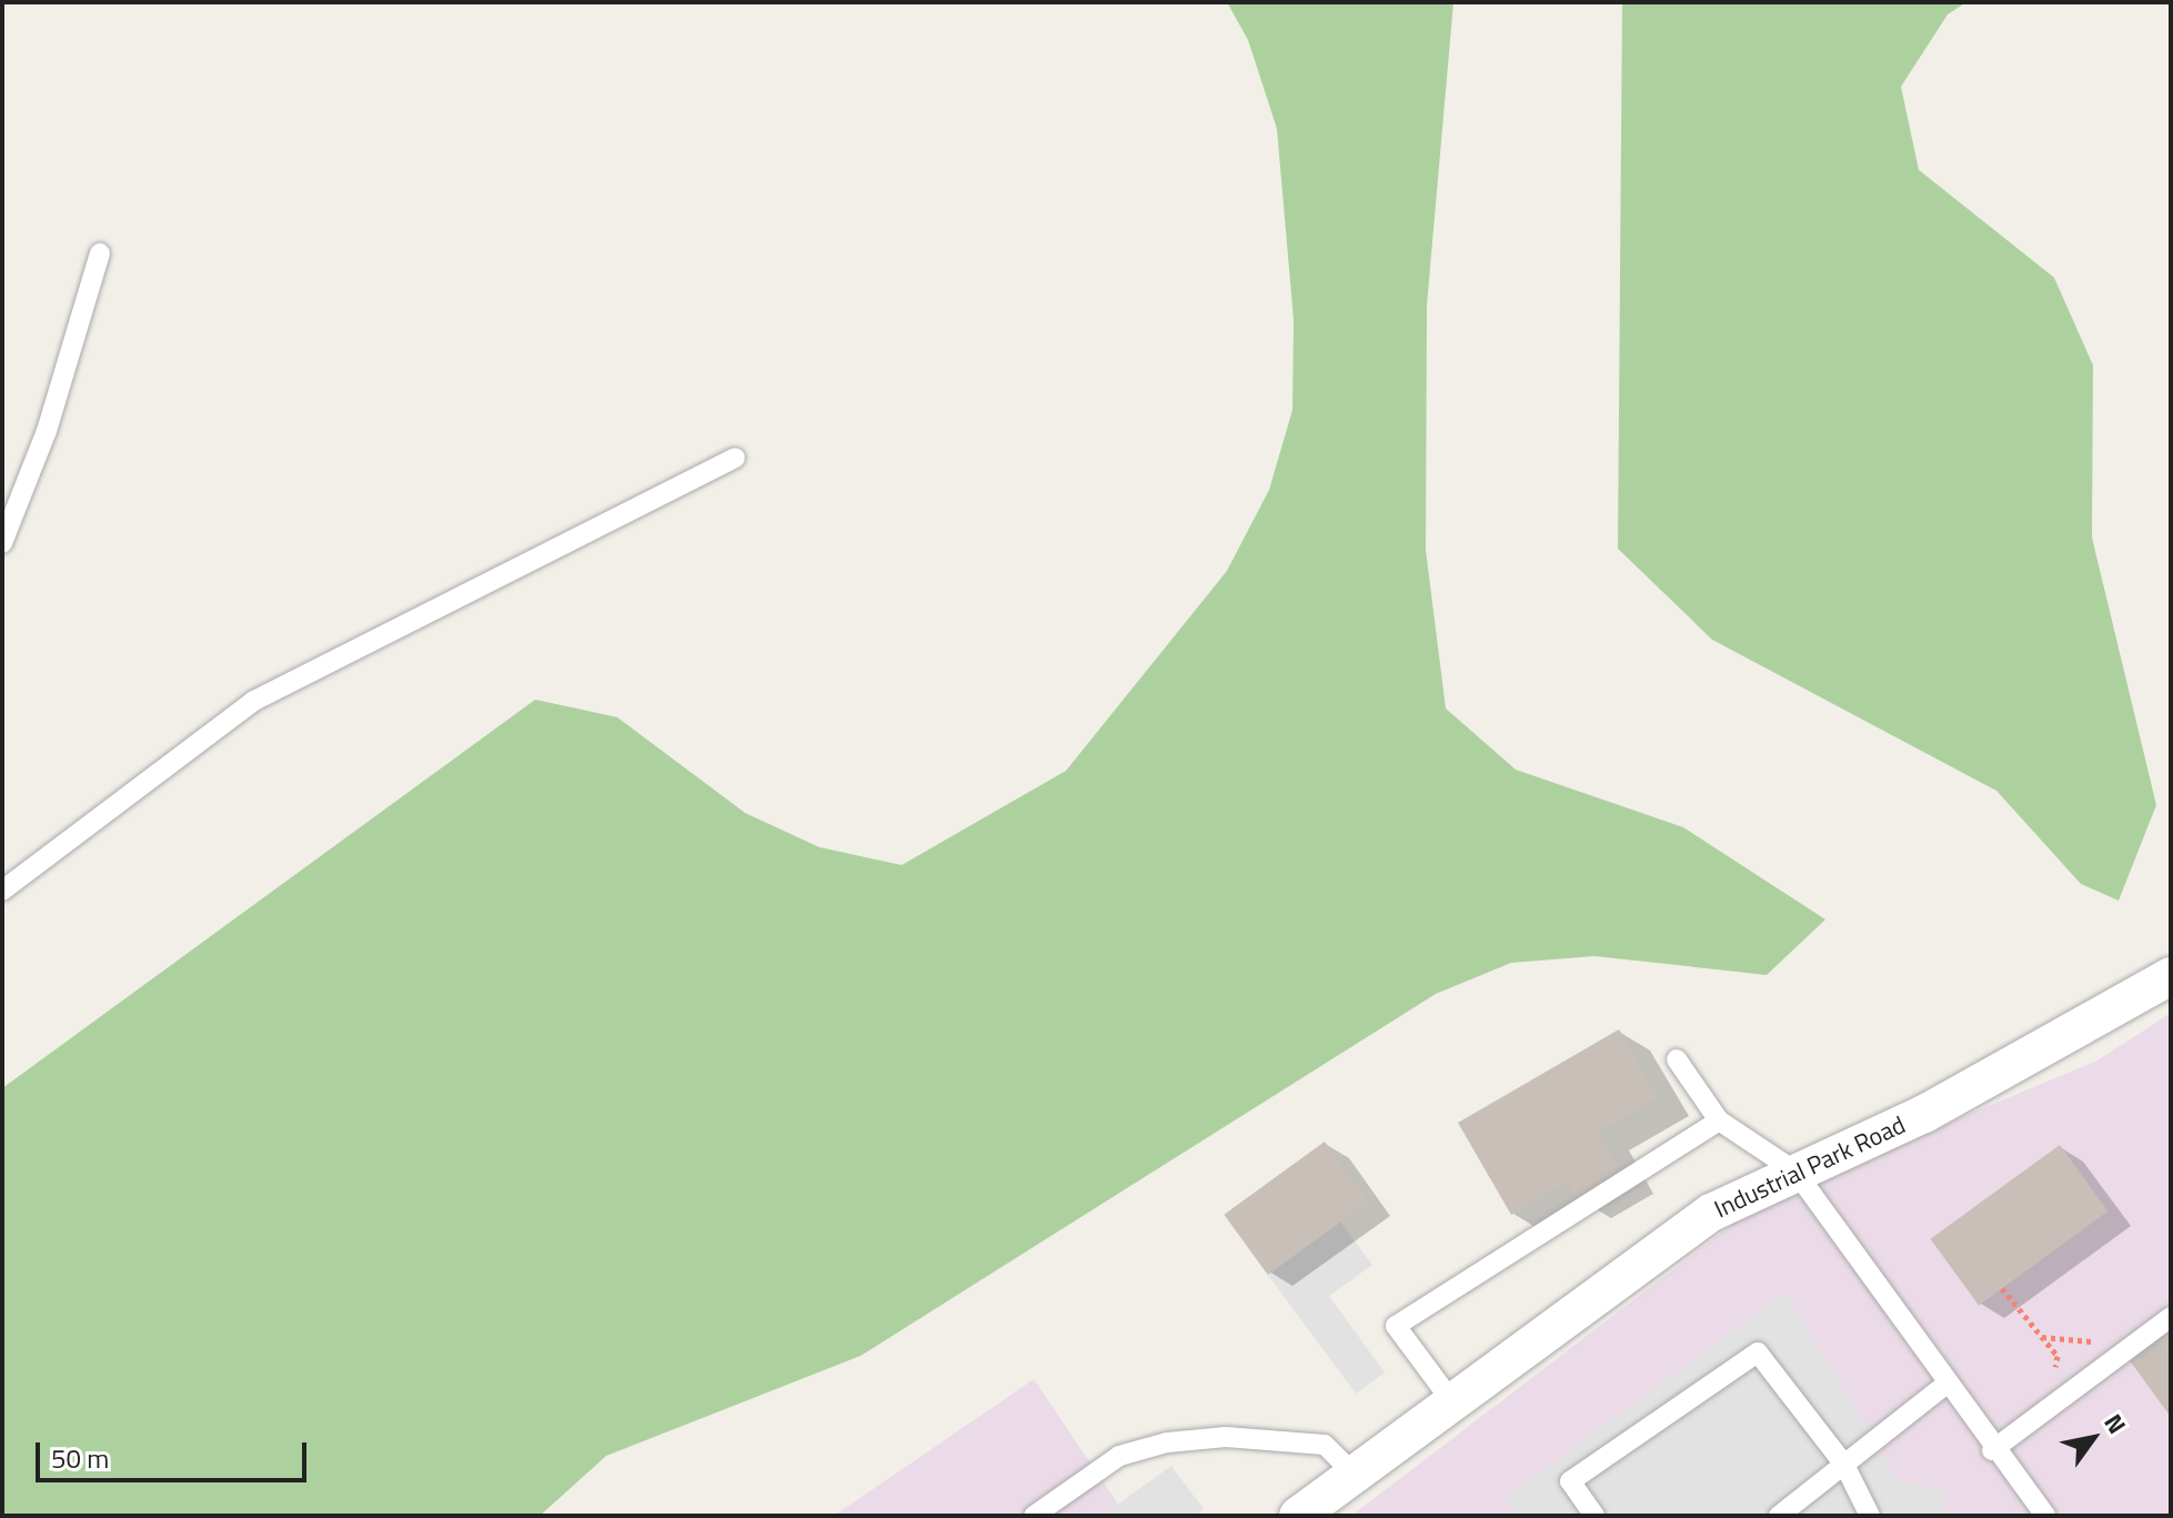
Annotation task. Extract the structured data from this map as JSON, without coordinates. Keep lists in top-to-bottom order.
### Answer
{
  "streets": {
    "street": ["Industrial Park Road"]
  },
  "scale_bar": "50 m",
  "north": "top right"
}
